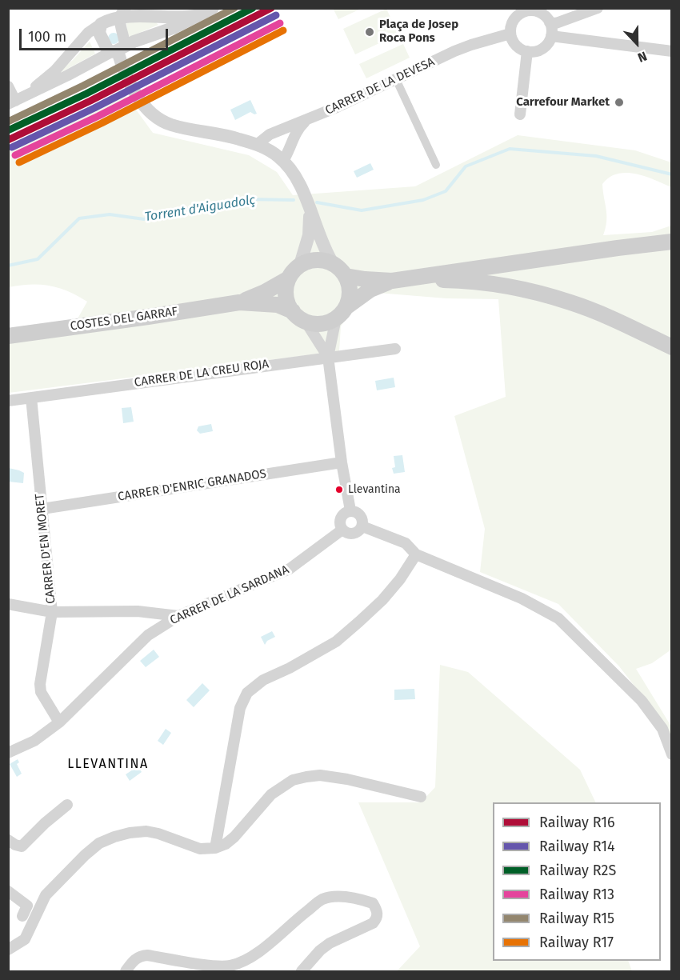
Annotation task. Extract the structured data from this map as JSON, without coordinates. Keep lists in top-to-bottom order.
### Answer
{
  "streets": {
    "main road": ["COSTES DEL GARRAF"],
    "street": [
      "CARRER DE LA DEVESA",
      "CARRER DE LA CREU ROJA",
      "CARRER D'ENRIC GRANADOS",
      "CARRER D'EN MORET",
      "CARRER DE LA SARDANA"
    ]
  },
  "crossings": [
    ["CARRER DE LA CREU ROJA", "CARRER D'EN MORET"],
    ["CARRER D'ENRIC GRANADOS", "CARRER D'EN MORET"],
    ["CARRER D'EN MORET", "CARRER DE LA SARDANA"]
  ],
  "districts": ["LLEVANTINA"],
  "water": ["Torrent d'Aiguadolç"],
  "places": ["Plaça de Josep Roca Pons", "Carrefour Market", "Llevantina"],
  "lines": [
    "rail line R16",
    "rail line R2S",
    "rail line R15",
    "rail line R14",
    "rail line R13",
    "rail line R17"
  ],
  "legend": [
    "Railway R16",
    "Railway R14",
    "Railway R2S",
    "Railway R13",
    "Railway R15",
    "Railway R17"
  ],
  "scale_bar": "100 m",
  "north": "bottom"
}
